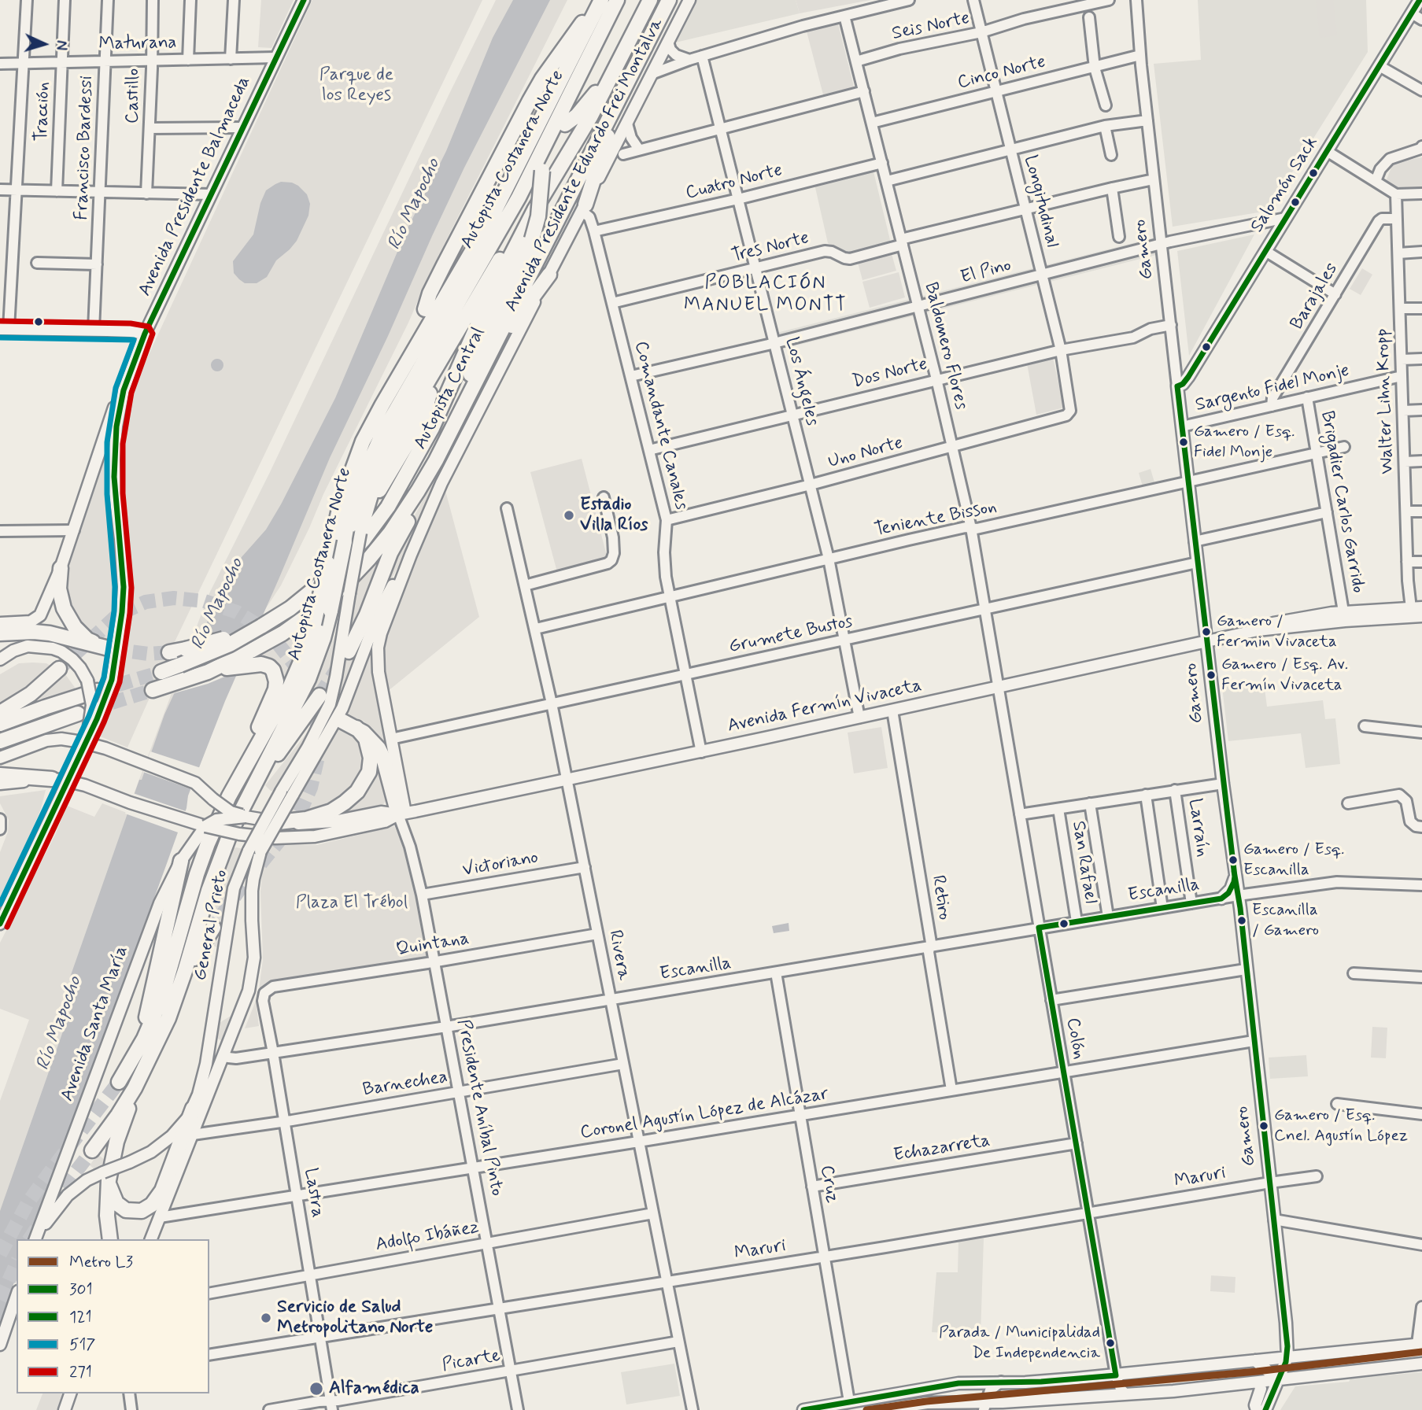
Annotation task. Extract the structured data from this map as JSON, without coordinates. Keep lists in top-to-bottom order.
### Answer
{
  "streets": {
    "highway": ["Autopista Costanera Norte", "Autopista Central"],
    "main road": [
      "Avenida Presidente Eduardo Frei Montalva",
      "Salomón Sack",
      "Avenida Presidente Balmaceda",
      "Gamero",
      "Avenida Fermín Vivaceta",
      "General Prieto",
      "Avenida Santa María",
      "Presidente Aníbal Pinto"
    ],
    "street": [
      "Seis Norte",
      "Maturana",
      "Cinco Norte",
      "Castillo",
      "Tracción",
      "Francisco Bardessi",
      "Cuatro Norte",
      "Longitudinal",
      "Tres Norte",
      "El Pino",
      "Barajales",
      "Baldomero Flores",
      "Dos Norte",
      "Los Ángeles",
      "Sargento Fidel Monje",
      "Walter Lihn Kropp",
      "Comandante Canales",
      "Uno Norte",
      "Brigadier Carlos Garrido",
      "Teniente Bisson",
      "Grumete Bustos",
      "Larraín",
      "San Rafael",
      "Victoriano",
      "Escanilla",
      "Retiro",
      "Quintana",
      "Rivera",
      "Colón",
      "Barnechea",
      "Coronel Agustín López de Alcázar",
      "Echazarreta",
      "Maruri",
      "Cruz",
      "Lastra",
      "Adolfo Ibáñez",
      "Picarte"
    ]
  },
  "crossings": [
    ["Seis Norte", "Longitudinal"],
    ["Seis Norte", "Baldomero Flores"],
    ["Maturana", "Castillo"],
    ["Maturana", "Tracción"],
    ["Maturana", "Francisco Bardessi"],
    ["Maturana", "Avenida Presidente Balmaceda"],
    ["Cinco Norte", "Longitudinal"],
    ["Cinco Norte", "Gamero"],
    ["Cinco Norte", "Baldomero Flores"],
    ["Avenida Presidente Eduardo Frei Montalva", "Comandante Canales"],
    ["Avenida Presidente Eduardo Frei Montalva", "General Prieto"],
    ["Avenida Presidente Eduardo Frei Montalva", "Presidente Aníbal Pinto"],
    ["Cuatro Norte", "Baldomero Flores"],
    ["Cuatro Norte", "Los Ángeles"],
    ["Cuatro Norte", "Comandante Canales"],
    ["Salomón Sack", "Gamero"],
    ["Salomón Sack", "El Pino"],
    ["Longitudinal", "Tres Norte"],
    ["Longitudinal", "El Pino"],
    ["Longitudinal", "Dos Norte"],
    ["Longitudinal", "Uno Norte"],
    ["Tres Norte", "Gamero"],
    ["Tres Norte", "Baldomero Flores"],
    ["Tres Norte", "Los Ángeles"],
    ["Tres Norte", "Comandante Canales"],
    ["Gamero", "El Pino"],
    ["Gamero", "Dos Norte"],
    ["Gamero", "Sargento Fidel Monje"],
    ["Gamero", "Teniente Bisson"],
    ["Gamero", "Grumete Bustos"],
    ["Gamero", "Avenida Fermín Vivaceta"],
    ["Gamero", "Escanilla"],
    ["Gamero", "Coronel Agustín López de Alcázar"],
    ["Gamero", "Maruri"],
    ["El Pino", "Baldomero Flores"],
    ["El Pino", "Los Ángeles"],
    ["El Pino", "Comandante Canales"],
    ["Barajales", "Sargento Fidel Monje"],
    ["Barajales", "Walter Lihn Kropp"],
    ["Baldomero Flores", "Dos Norte"],
    ["Baldomero Flores", "Uno Norte"],
    ["Baldomero Flores", "Teniente Bisson"],
    ["Baldomero Flores", "Grumete Bustos"],
    ["Baldomero Flores", "Avenida Fermín Vivaceta"],
    ["Baldomero Flores", "Colón"],
    ["Dos Norte", "Los Ángeles"],
    ["Dos Norte", "Comandante Canales"],
    ["Los Ángeles", "Uno Norte"],
    ["Los Ángeles", "Teniente Bisson"],
    ["Los Ángeles", "Grumete Bustos"],
    ["Los Ángeles", "Avenida Fermín Vivaceta"],
    ["Sargento Fidel Monje", "Walter Lihn Kropp"],
    ["Sargento Fidel Monje", "Brigadier Carlos Garrido"],
    ["Walter Lihn Kropp", "Avenida Fermín Vivaceta"],
    ["Comandante Canales", "Uno Norte"],
    ["Comandante Canales", "Teniente Bisson"],
    ["Comandante Canales", "Grumete Bustos"],
    ["Comandante Canales", "Avenida Fermín Vivaceta"],
    ["Brigadier Carlos Garrido", "Teniente Bisson"],
    ["Brigadier Carlos Garrido", "Avenida Fermín Vivaceta"],
    ["Teniente Bisson", "Rivera"],
    ["Grumete Bustos", "Rivera"],
    ["Grumete Bustos", "Presidente Aníbal Pinto"],
    ["Avenida Fermín Vivaceta", "Retiro"],
    ["Avenida Fermín Vivaceta", "Rivera"],
    ["Avenida Fermín Vivaceta", "Avenida Santa María"],
    ["Avenida Fermín Vivaceta", "Colón"],
    ["Avenida Fermín Vivaceta", "Presidente Aníbal Pinto"],
    ["Larraín", "Escanilla"],
    ["San Rafael", "Escanilla"],
    ["Victoriano", "Rivera"],
    ["Victoriano", "Presidente Aníbal Pinto"],
    ["Escanilla", "Retiro"],
    ["Escanilla", "General Prieto"],
    ["Escanilla", "Rivera"],
    ["Escanilla", "Colón"],
    ["Escanilla", "Presidente Aníbal Pinto"],
    ["Escanilla", "Cruz"],
    ["Escanilla", "Lastra"],
    ["Retiro", "Coronel Agustín López de Alcázar"],
    ["General Prieto", "Barnechea"],
    ["General Prieto", "Presidente Aníbal Pinto"],
    ["General Prieto", "Coronel Agustín López de Alcázar"],
    ["Quintana", "Rivera"],
    ["Quintana", "Presidente Aníbal Pinto"],
    ["Quintana", "Lastra"],
    ["Rivera", "Barnechea"],
    ["Rivera", "Coronel Agustín López de Alcázar"],
    ["Rivera", "Maruri"],
    ["Rivera", "Adolfo Ibáñez"],
    ["Rivera", "Picarte"],
    ["Colón", "Coronel Agustín López de Alcázar"],
    ["Colón", "Echazarreta"],
    ["Colón", "Maruri"],
    ["Barnechea", "Presidente Aníbal Pinto"],
    ["Barnechea", "Lastra"],
    ["Presidente Aníbal Pinto", "Coronel Agustín López de Alcázar"],
    ["Presidente Aníbal Pinto", "Maruri"],
    ["Presidente Aníbal Pinto", "Adolfo Ibáñez"],
    ["Presidente Aníbal Pinto", "Picarte"],
    ["Coronel Agustín López de Alcázar", "Cruz"],
    ["Coronel Agustín López de Alcázar", "Lastra"],
    ["Echazarreta", "Cruz"],
    ["Maruri", "Cruz"],
    ["Maruri", "Lastra"],
    ["Lastra", "Adolfo Ibáñez"],
    ["Lastra", "Picarte"]
  ],
  "districts": ["POBLACIÓN MANUEL MONTT"],
  "water": ["Río Mapocho"],
  "parks": ["Parque de los Reyes", "Plaza El Trébol"],
  "places": [
    "Gamero / Esq. Fidel Monje",
    "Estadio Villa Ríos",
    "Gamero / Fermin Vivaceta",
    "Gamero / Esq. Av. Fermín Vivaceta",
    "Gamero / Esq. Escanilla",
    "Escanilla / Gamero",
    "Gamero / Esq. Cnel. Agustín López",
    "Servicio de Salud Metropolitano Norte",
    "Parada / Municipalidad De Independencia",
    "Alfamédica"
  ],
  "lines": [
    "transit line 301",
    "transit line 121",
    "transit line 271",
    "transit line 517",
    "metro line L3"
  ],
  "legend": [
    "Metro L3",
    "301",
    "121",
    "517",
    "271"
  ],
  "north": "right"
}
